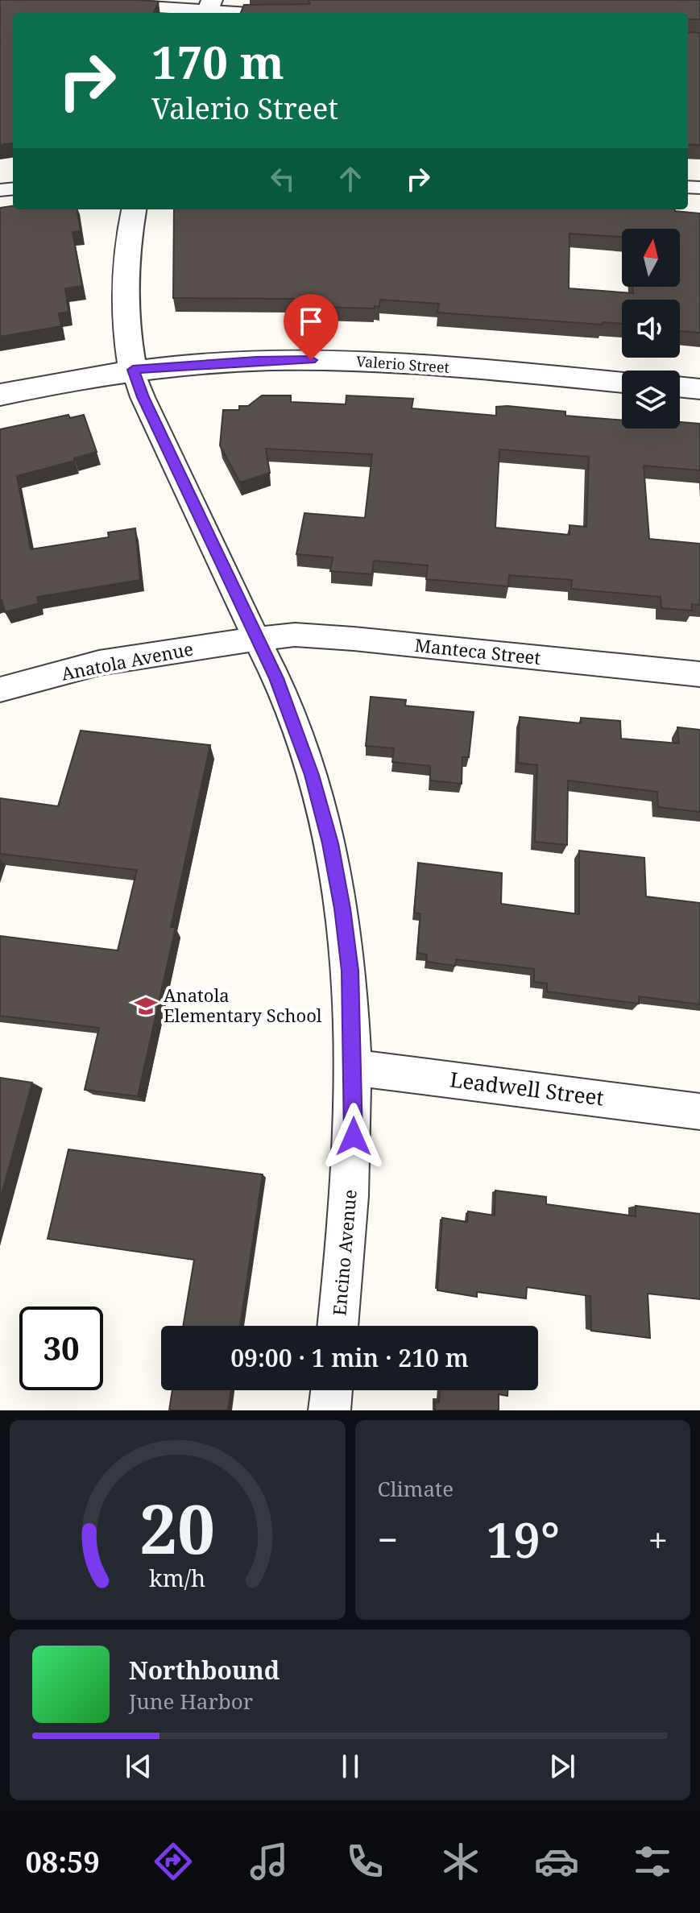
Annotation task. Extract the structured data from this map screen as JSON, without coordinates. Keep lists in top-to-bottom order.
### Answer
{
  "streets": {
    "street": [
      "Valerio Street",
      "Manteca Street",
      "Anatola Avenue",
      "Leadwell Street",
      "Encino Avenue"
    ]
  },
  "crossings": [
    ["Valerio Street", "Encino Avenue"],
    ["Manteca Street", "Anatola Avenue"],
    ["Manteca Street", "Encino Avenue"],
    ["Anatola Avenue", "Encino Avenue"],
    ["Leadwell Street", "Encino Avenue"]
  ],
  "places": {
    "school or university": ["Anatola Elementary School"]
  },
  "north": "top",
  "page": {
    "turn": ["170 m", "Valerio Street"],
    "limit": "30",
    "trip": "09:00 · 1 min · 210 m",
    "tile": "Climate",
    "heat": ["−", "19°", "+"],
    "song": ["Northbound", "June Harbor"],
    "tabs": "08:59",
    "gauge": ["20", "km/h"]
  }
}
